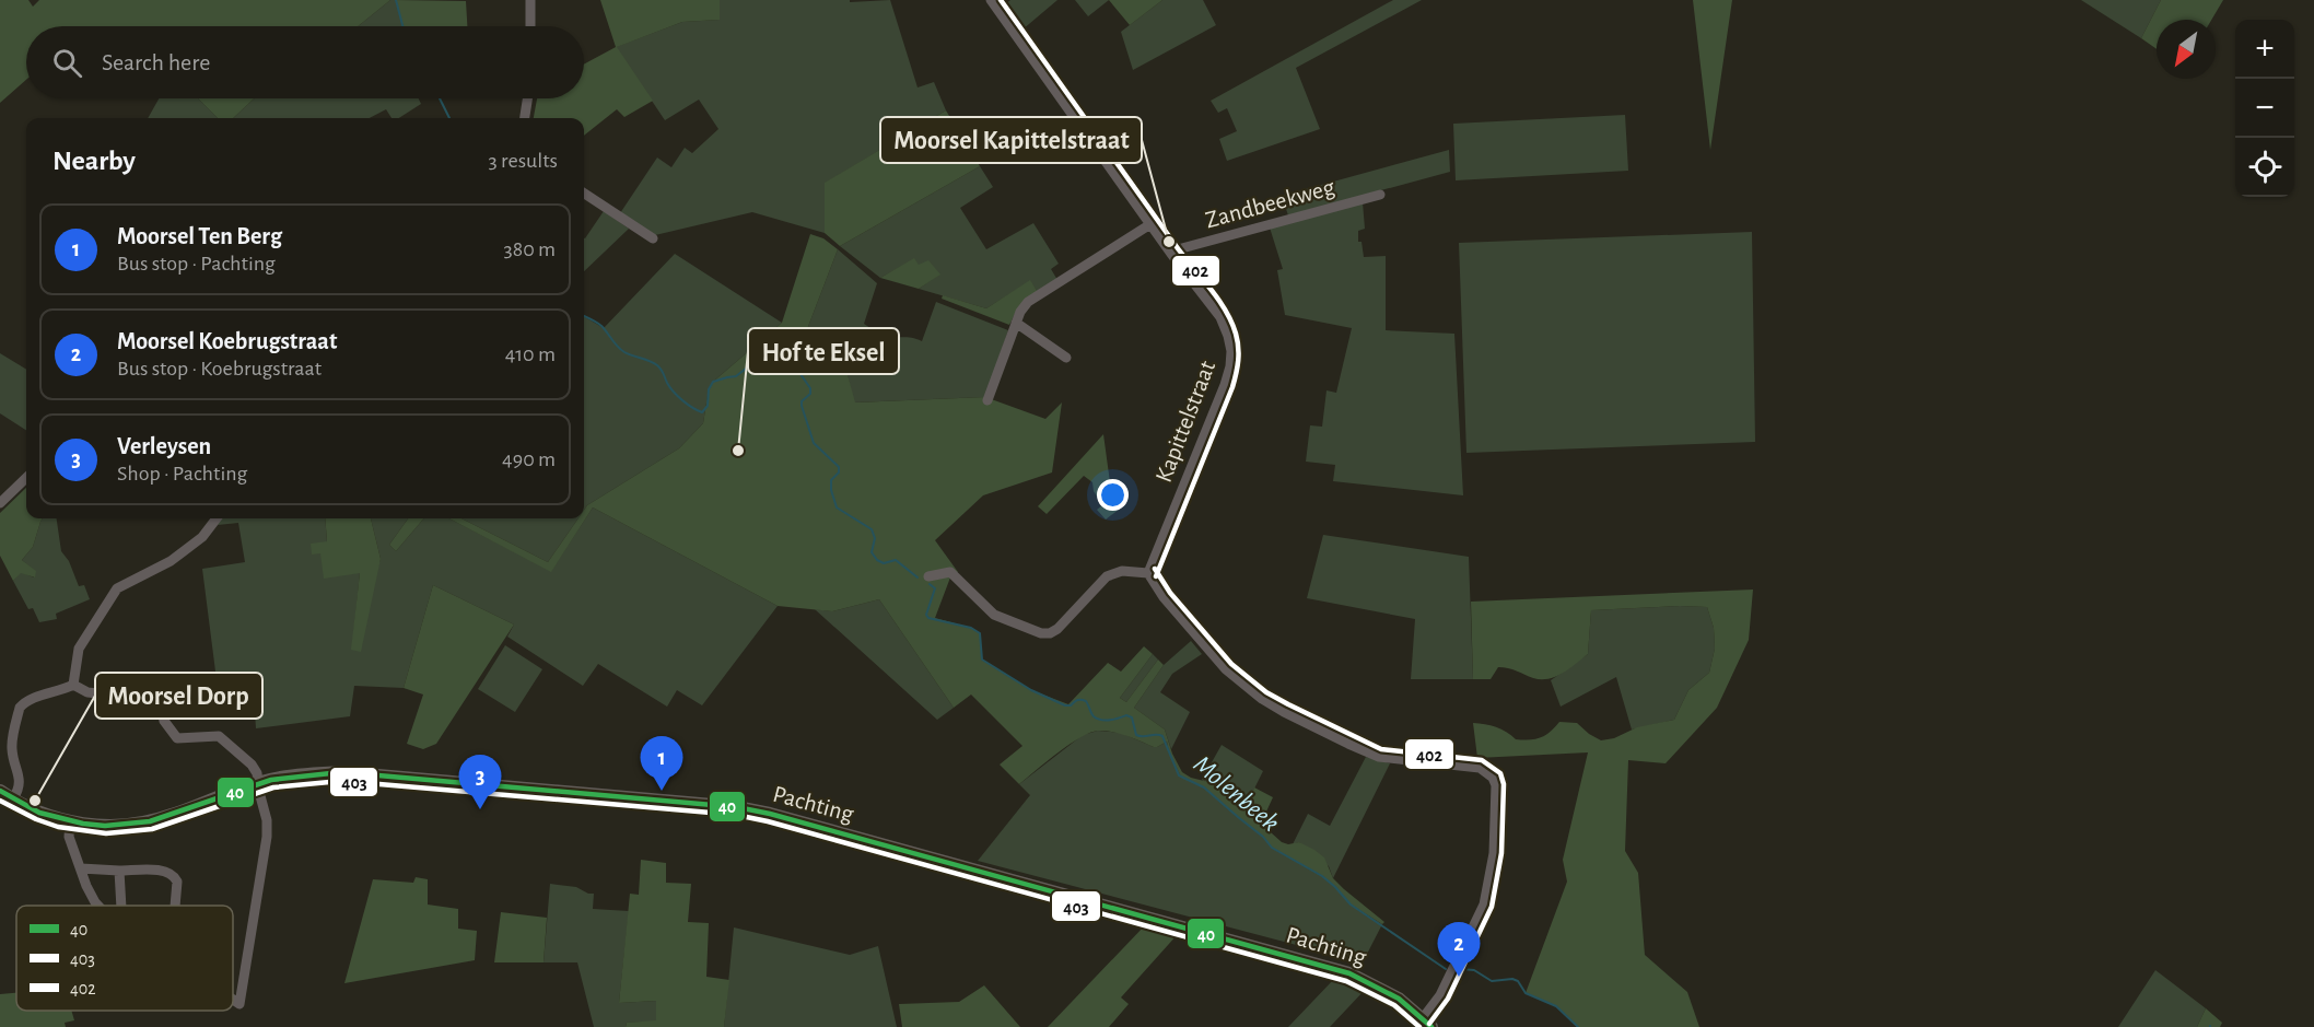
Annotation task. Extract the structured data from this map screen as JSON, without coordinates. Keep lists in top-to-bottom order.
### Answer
{
  "streets": {
    "main road": ["Pachting"],
    "street": ["Zandbeekweg", "Kapittelstraat"]
  },
  "crossings": [
    ["Zandbeekweg", "Kapittelstraat"]
  ],
  "water": ["Molenbeek"],
  "places": ["Moorsel Kapittelstraat", "Hof te Eksel", "Moorsel Dorp"],
  "lines": ["transit line 402", "transit line 40", "transit line 403"],
  "legend": ["40", "403", "402"],
  "north": "bottom left",
  "page": {
    "map_buttons": ["+", "−"],
    "search": "Search here",
    "heading": ["Nearby", "3 results"],
    "list": [
      {
        "mark": "1",
        "name": "Moorsel Ten Berg",
        "note": "Bus stop · Pachting",
        "value": "380 m"
      },
      {
        "mark": "2",
        "name": "Moorsel Koebrugstraat",
        "note": "Bus stop · Koebrugstraat",
        "value": "410 m"
      },
      {
        "mark": "3",
        "name": "Verleysen",
        "note": "Shop · Pachting",
        "value": "490 m"
      }
    ],
    "pins": ["1", "3", "2"]
  }
}
